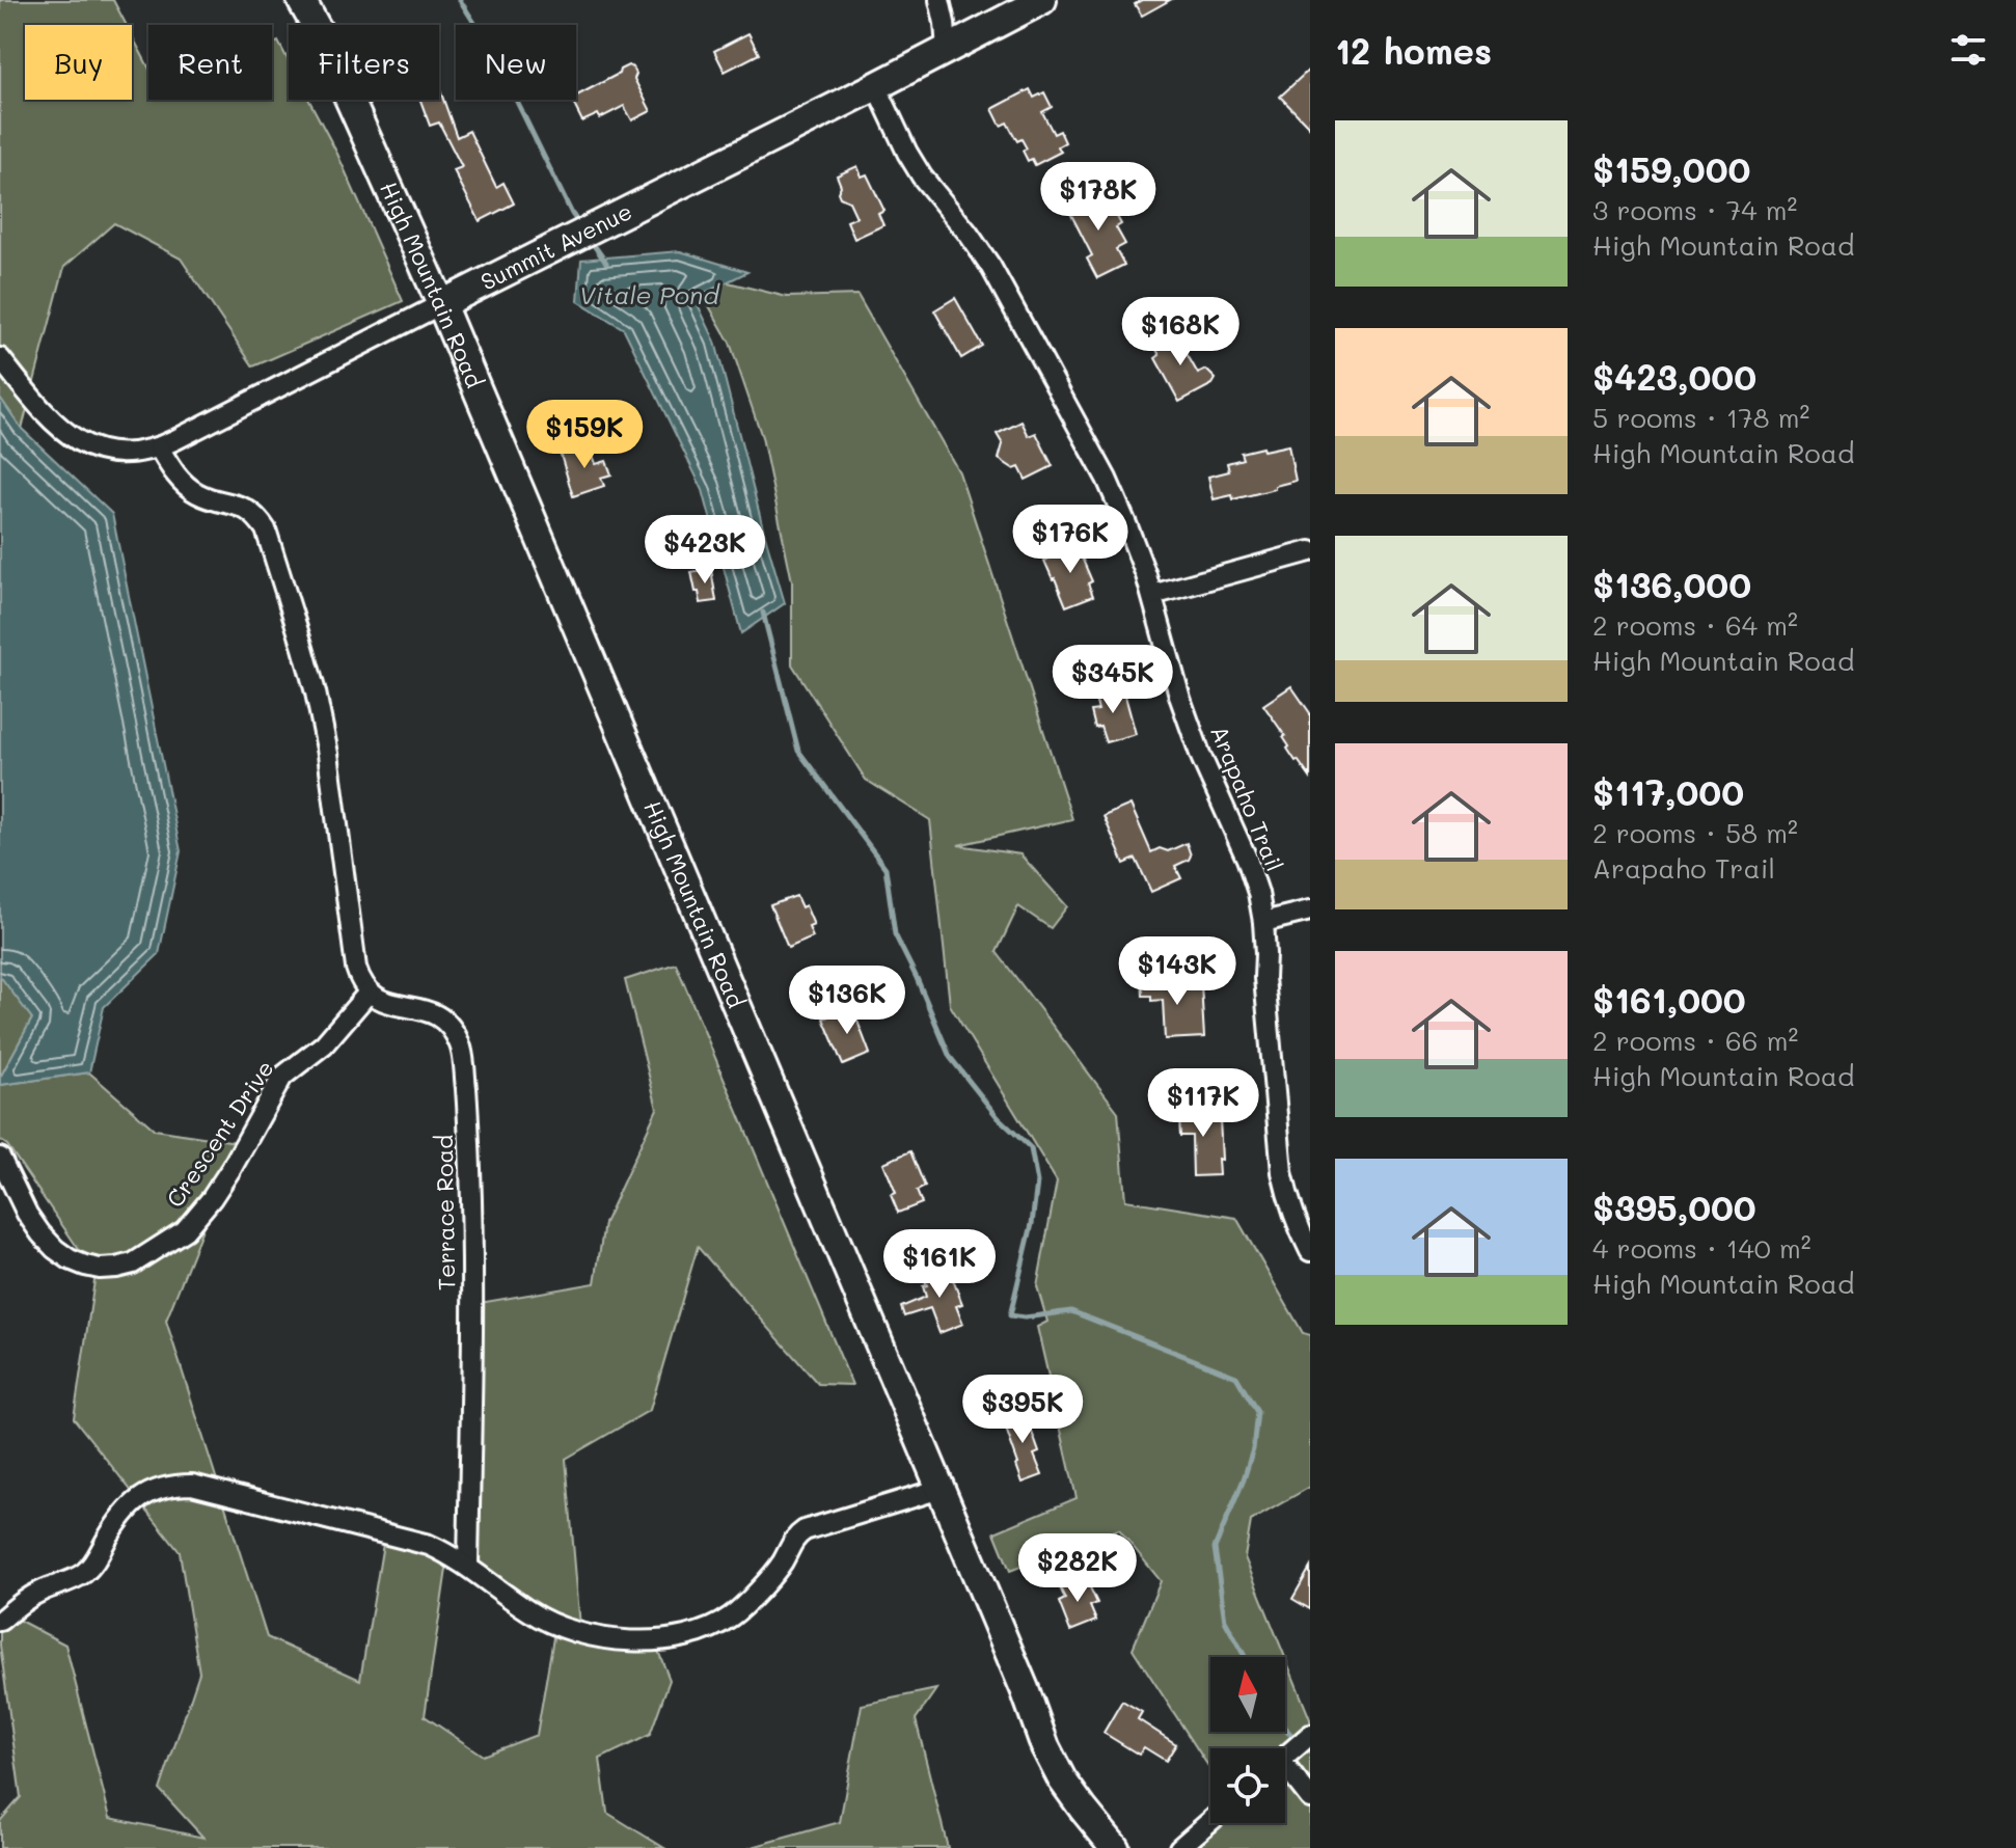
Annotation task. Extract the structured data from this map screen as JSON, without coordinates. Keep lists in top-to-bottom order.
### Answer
{
  "streets": {
    "main road": ["Summit Avenue", "High Mountain Road"],
    "street": ["Arapaho Trail", "Crescent Drive", "Terrace Road"]
  },
  "crossings": [
    ["Summit Avenue", "High Mountain Road"],
    ["Summit Avenue", "Arapaho Trail"],
    ["Crescent Drive", "Terrace Road"]
  ],
  "water": ["Vitale Pond"],
  "north": "top",
  "page": {
    "heading": "12 homes",
    "chip": [
      "Buy",
      "Rent",
      "Filters",
      "New"
    ],
    "list": [
      {
        "name": "$159,000",
        "note": "3 rooms · 74 m² · High Mountain Road"
      },
      {
        "name": "$423,000",
        "note": "5 rooms · 178 m² · High Mountain Road"
      },
      {
        "name": "$136,000",
        "note": "2 rooms · 64 m² · High Mountain Road"
      },
      {
        "name": "$117,000",
        "note": "2 rooms · 58 m² · Arapaho Trail"
      },
      {
        "name": "$161,000",
        "note": "2 rooms · 66 m² · High Mountain Road"
      },
      {
        "name": "$395,000",
        "note": "4 rooms · 140 m² · High Mountain Road"
      }
    ],
    "price": [
      "$178K",
      "$168K",
      "$159K",
      "$176K",
      "$423K",
      "$345K",
      "$143K",
      "$136K",
      "$117K",
      "$161K",
      "$395K",
      "$282K"
    ]
  }
}
